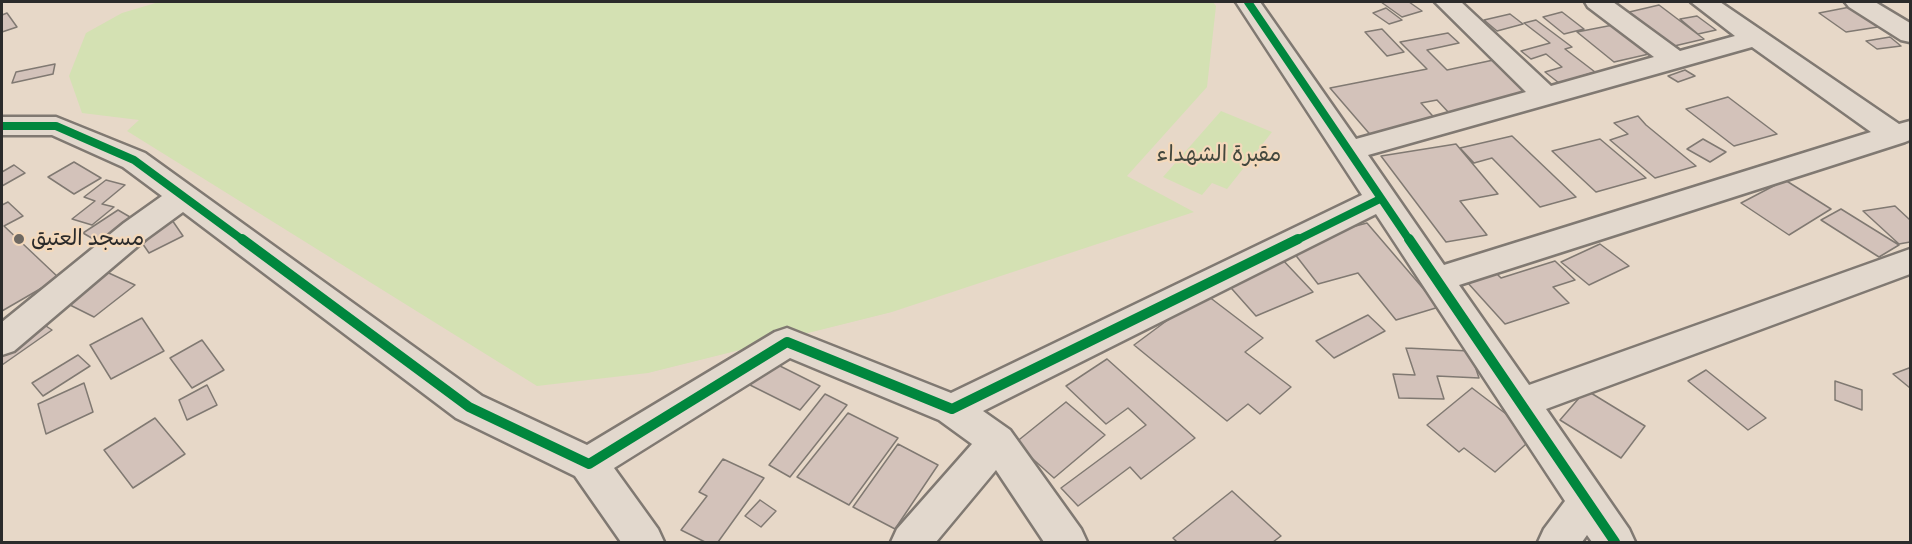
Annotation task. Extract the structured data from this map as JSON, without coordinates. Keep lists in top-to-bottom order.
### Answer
{
  "parks": ["مقبرة الشهداء"],
  "places": ["مسجد العتيق"]
}
